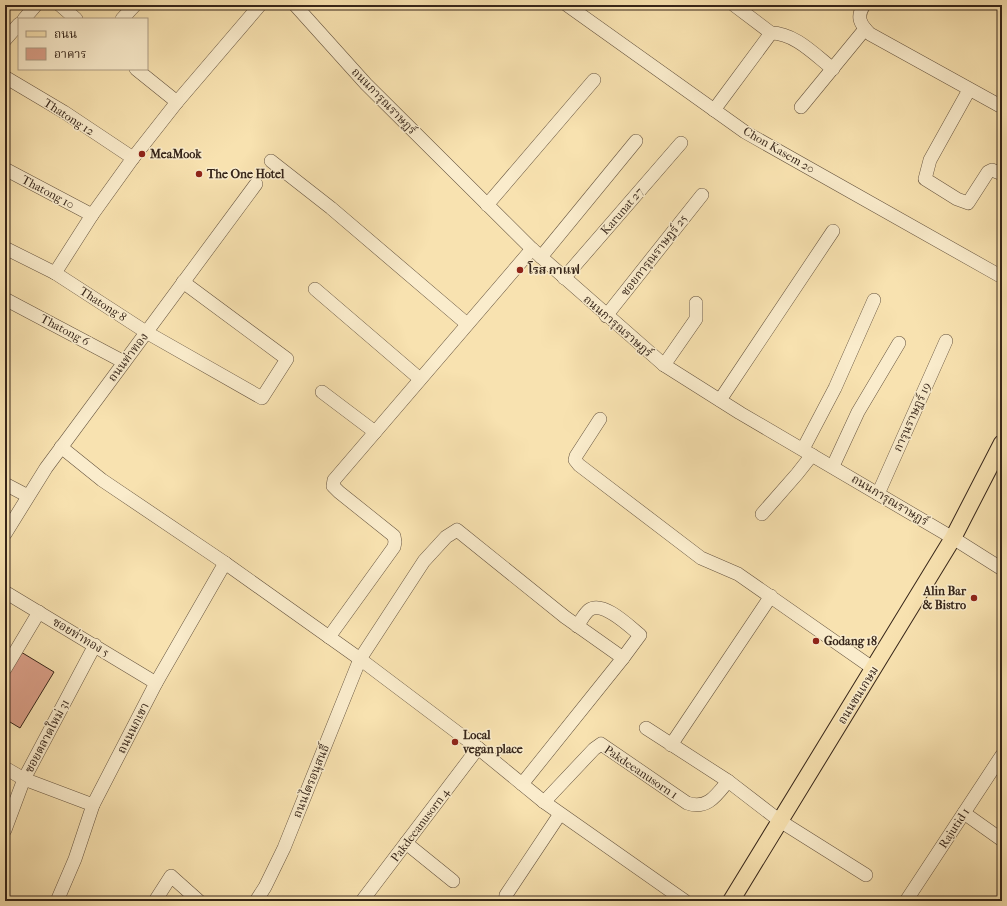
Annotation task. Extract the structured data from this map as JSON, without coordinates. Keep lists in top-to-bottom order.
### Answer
{
  "streets": {
    "main road": ["ถนนชนเกษม"],
    "street": [
      "ถนนการุณราษฏร์",
      "Thatong 12",
      "Chon Kasem 20",
      "Thatong 10",
      "Karunat 27",
      "ซอยการุณราษฎร์ 25",
      "Thatong 8",
      "Thatong 6",
      "ถนนท่าทอง",
      "การุนราษฏร์ 19",
      "ซอยท่าทอง 5",
      "ถนนนกเขา",
      "ซอยตลาดใหม่ 31",
      "Pakdeeanusorn 1",
      "ถนนไตรอนุสนธิ์",
      "Pakdeeanusorn 4",
      "Rajutid 1"
    ]
  },
  "crossings": [
    ["ถนนการุณราษฏร์", "Karunat 27"],
    ["ถนนการุณราษฏร์", "ซอยการุณราษฎร์ 25"],
    ["ถนนการุณราษฏร์", "การุนราษฏร์ 19"],
    ["ถนนการุณราษฏร์", "ถนนชนเกษม"],
    ["Thatong 8", "ถนนท่าทอง"],
    ["Thatong 6", "ถนนท่าทอง"],
    ["ซอยท่าทอง 5", "ถนนนกเขา"],
    ["ซอยท่าทอง 5", "ซอยตลาดใหม่ 31"]
  ],
  "places": [
    "MeaMook",
    "The One Hotel",
    "โรส กาแฟ",
    "Alin Bar & Bistro",
    "Godang 18",
    "Local vegan place"
  ],
  "legend": ["ถนน", "อาคาร"]
}
